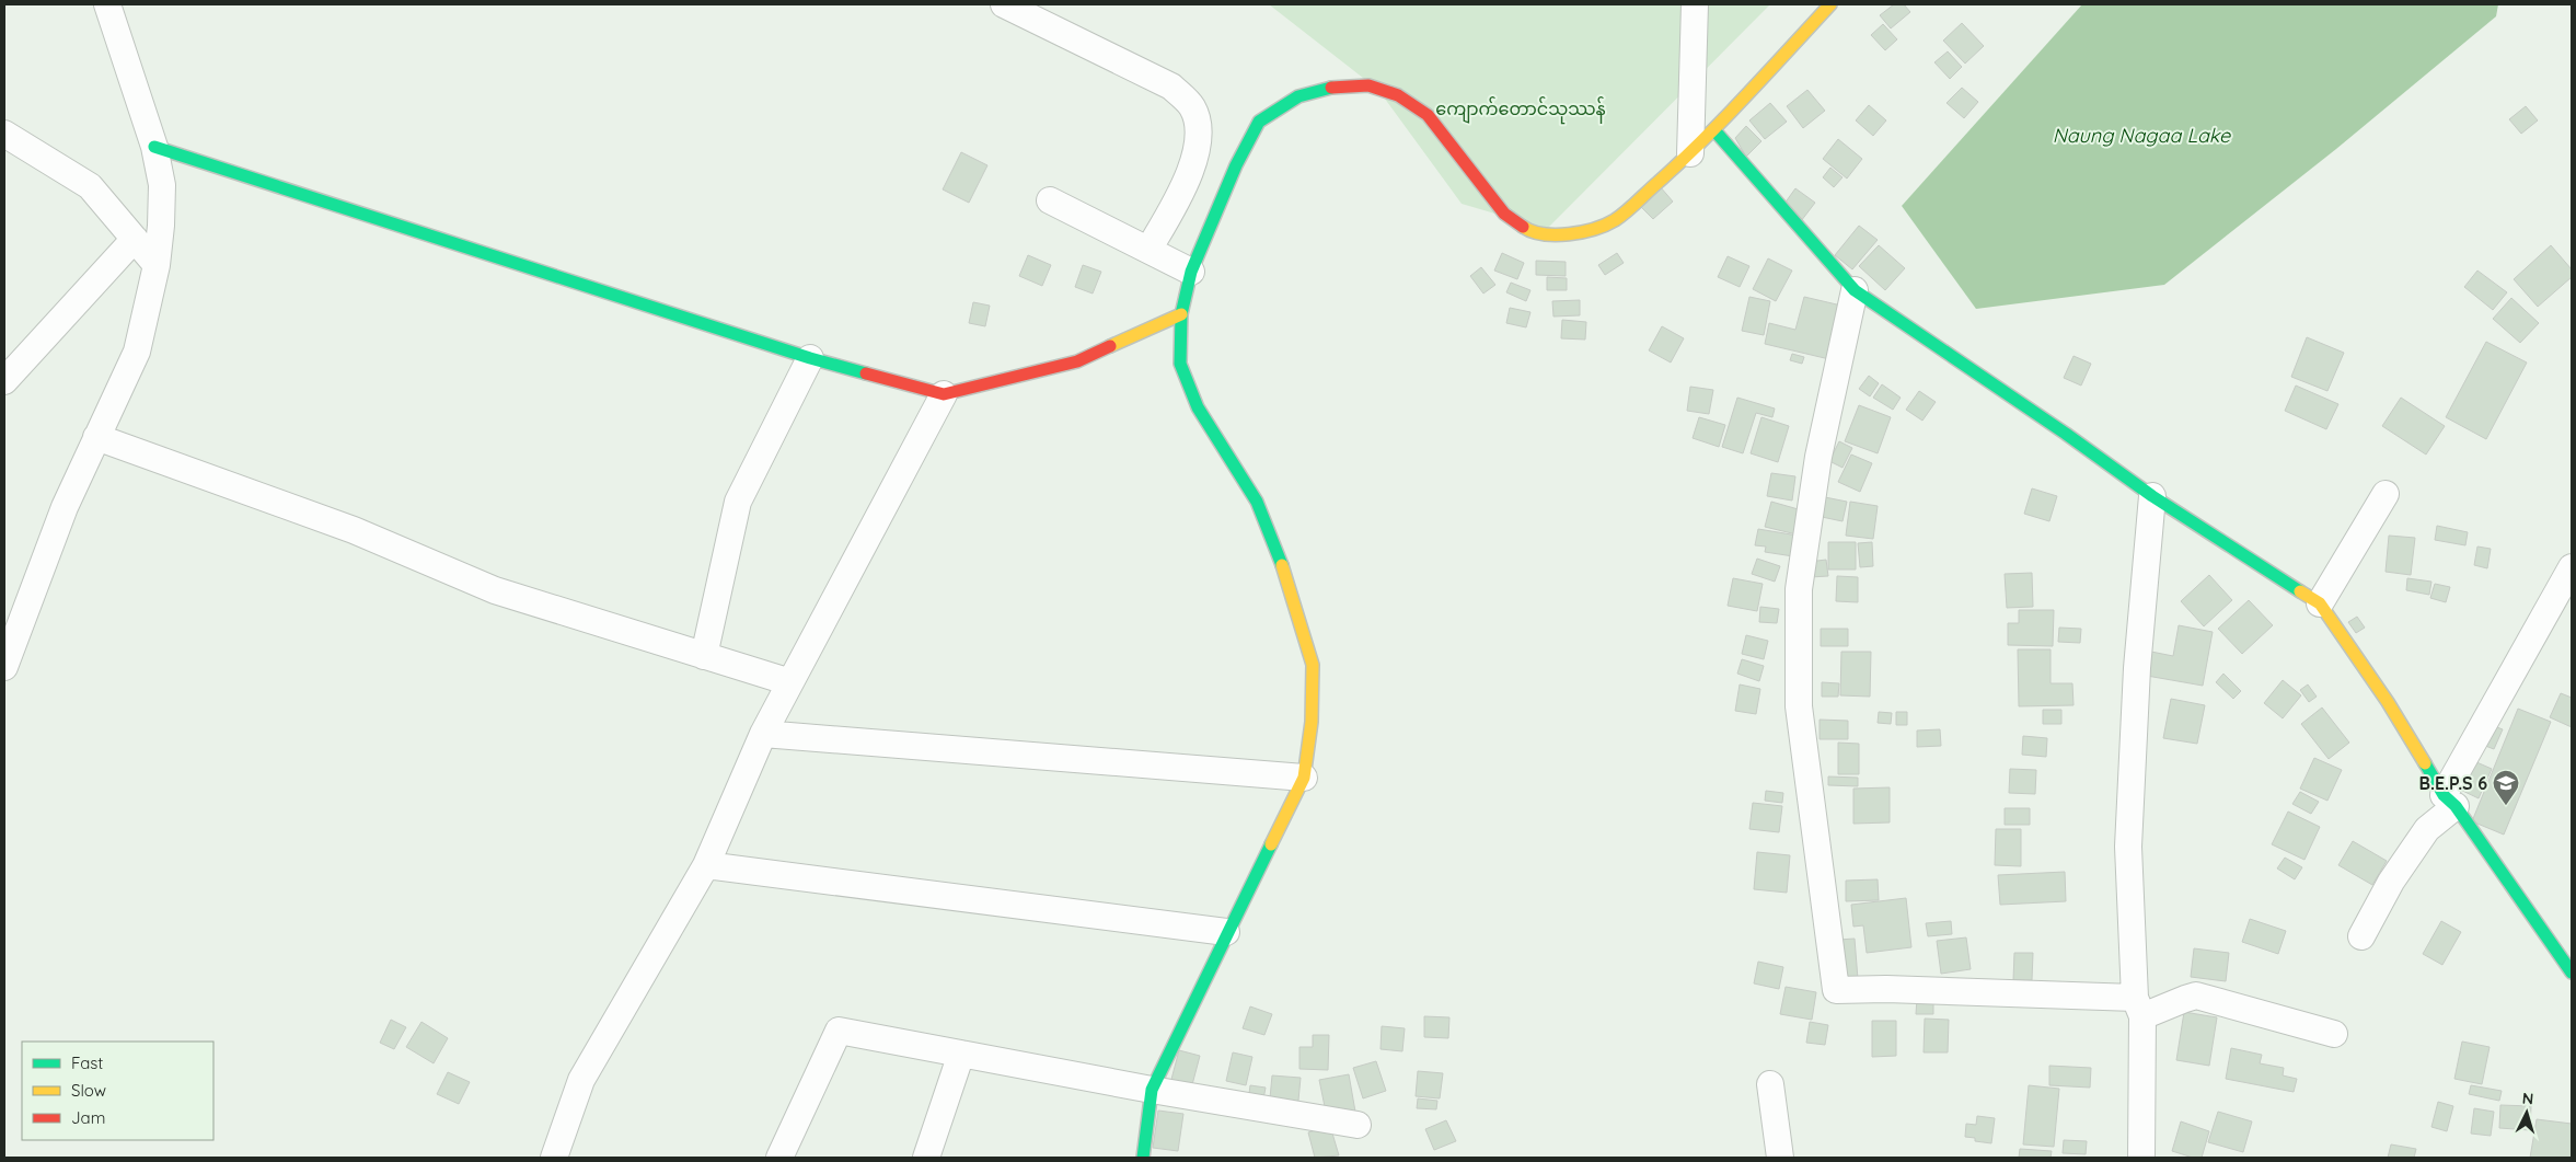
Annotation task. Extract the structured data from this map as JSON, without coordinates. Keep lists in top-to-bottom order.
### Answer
{
  "water": ["Naung Nagaa Lake"],
  "parks": ["ကျောက်တောင်သုဿန်"],
  "places": {
    "school or university": ["B.E.P.S 6"]
  },
  "legend": ["Fast", "Slow", "Jam"],
  "north": "top"
}
